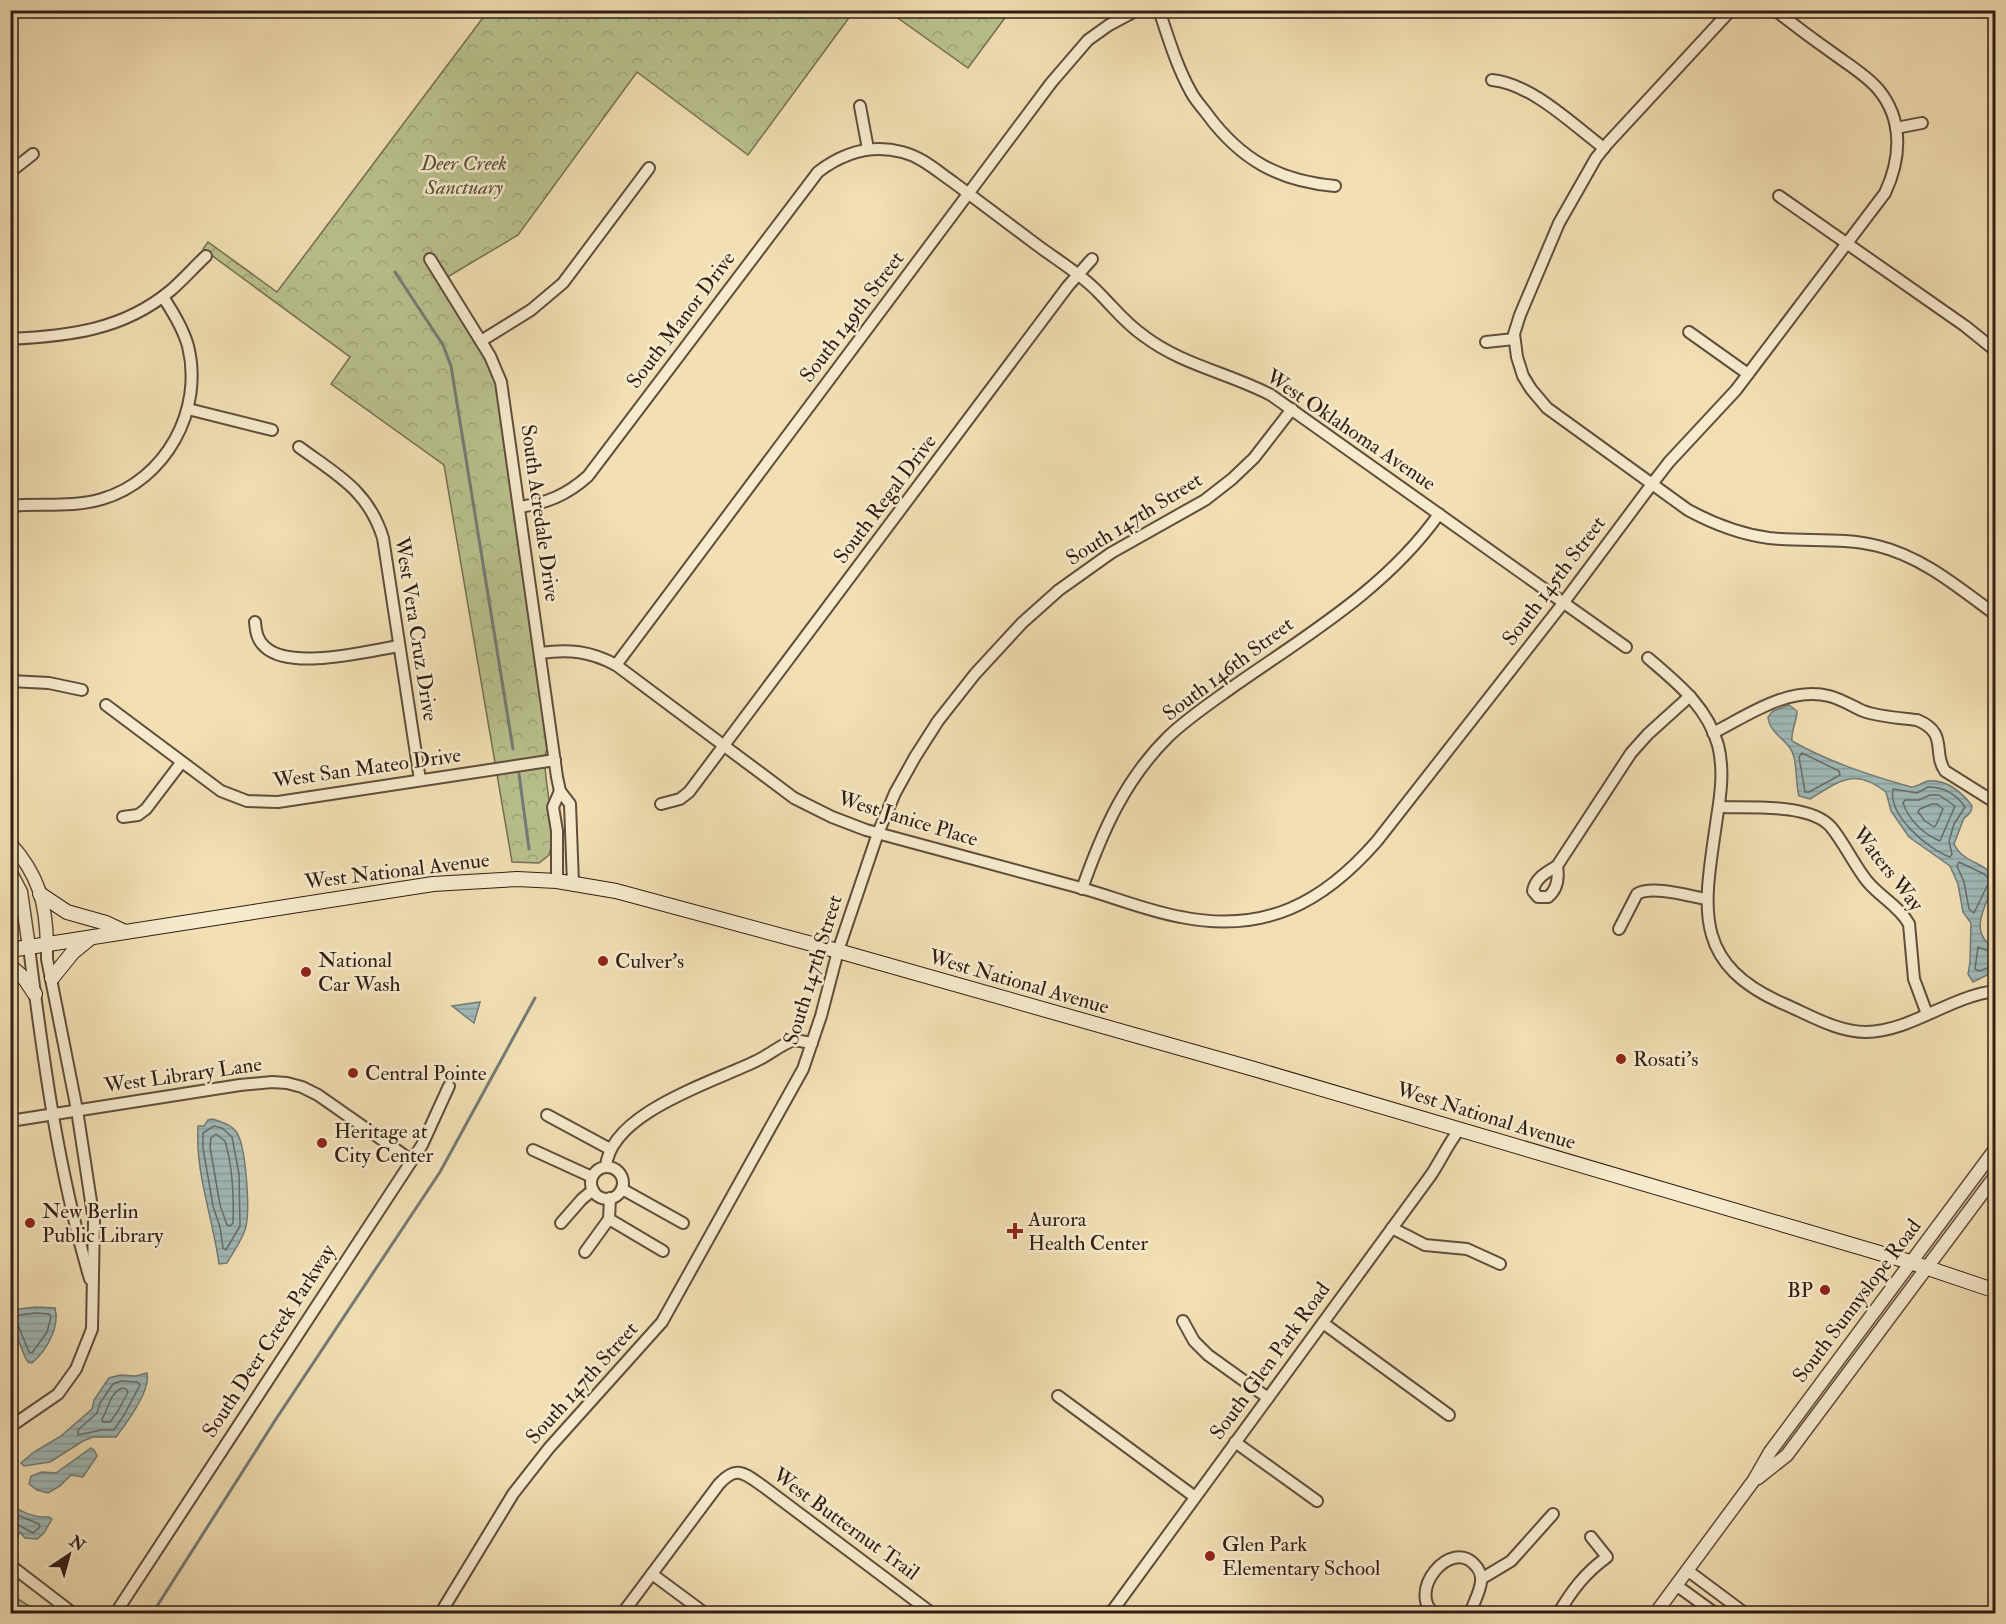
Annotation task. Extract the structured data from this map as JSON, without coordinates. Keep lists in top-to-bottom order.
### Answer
{
  "streets": {
    "main road": ["West National Avenue"],
    "street": [
      "South 149th Street",
      "South Manor Drive",
      "West Oklahoma Avenue",
      "South Regal Drive",
      "South Acredale Drive",
      "South 147th Street",
      "South 145th Street",
      "West Vera Cruz Drive",
      "South 146th Street",
      "West San Mateo Drive",
      "West Janice Place",
      "Waters Way",
      "West Library Lane",
      "South Sunnyslope Road",
      "South Deer Creek Parkway",
      "South Glen Park Road",
      "West Butternut Trail"
    ]
  },
  "crossings": [
    ["South 149th Street", "West Oklahoma Avenue"],
    ["South 149th Street", "West Janice Place"],
    ["South Manor Drive", "West Oklahoma Avenue"],
    ["South Manor Drive", "South Acredale Drive"],
    ["West Oklahoma Avenue", "South Regal Drive"],
    ["West Oklahoma Avenue", "South 147th Street"],
    ["West Oklahoma Avenue", "South 145th Street"],
    ["West Oklahoma Avenue", "South 146th Street"],
    ["South Regal Drive", "West Janice Place"],
    ["South Acredale Drive", "West San Mateo Drive"],
    ["South Acredale Drive", "West Janice Place"],
    ["South Acredale Drive", "West National Avenue"],
    ["South 147th Street", "West Janice Place"],
    ["South 147th Street", "West National Avenue"],
    ["South 145th Street", "West Janice Place"],
    ["West Vera Cruz Drive", "West San Mateo Drive"],
    ["South 146th Street", "West Janice Place"],
    ["West National Avenue", "South Sunnyslope Road"],
    ["West National Avenue", "South Glen Park Road"],
    ["West Library Lane", "South Deer Creek Parkway"]
  ],
  "parks": ["Deer Creek Sanctuary"],
  "places": {
    "other": [
      "Culver's",
      "National Car Wash",
      "Rosati's",
      "Central Pointe",
      "Heritage at City Center",
      "New Berlin Public Library",
      "BP",
      "Glen Park Elementary School"
    ],
    "health": ["Aurora Health Center"]
  },
  "north": "top right"
}
